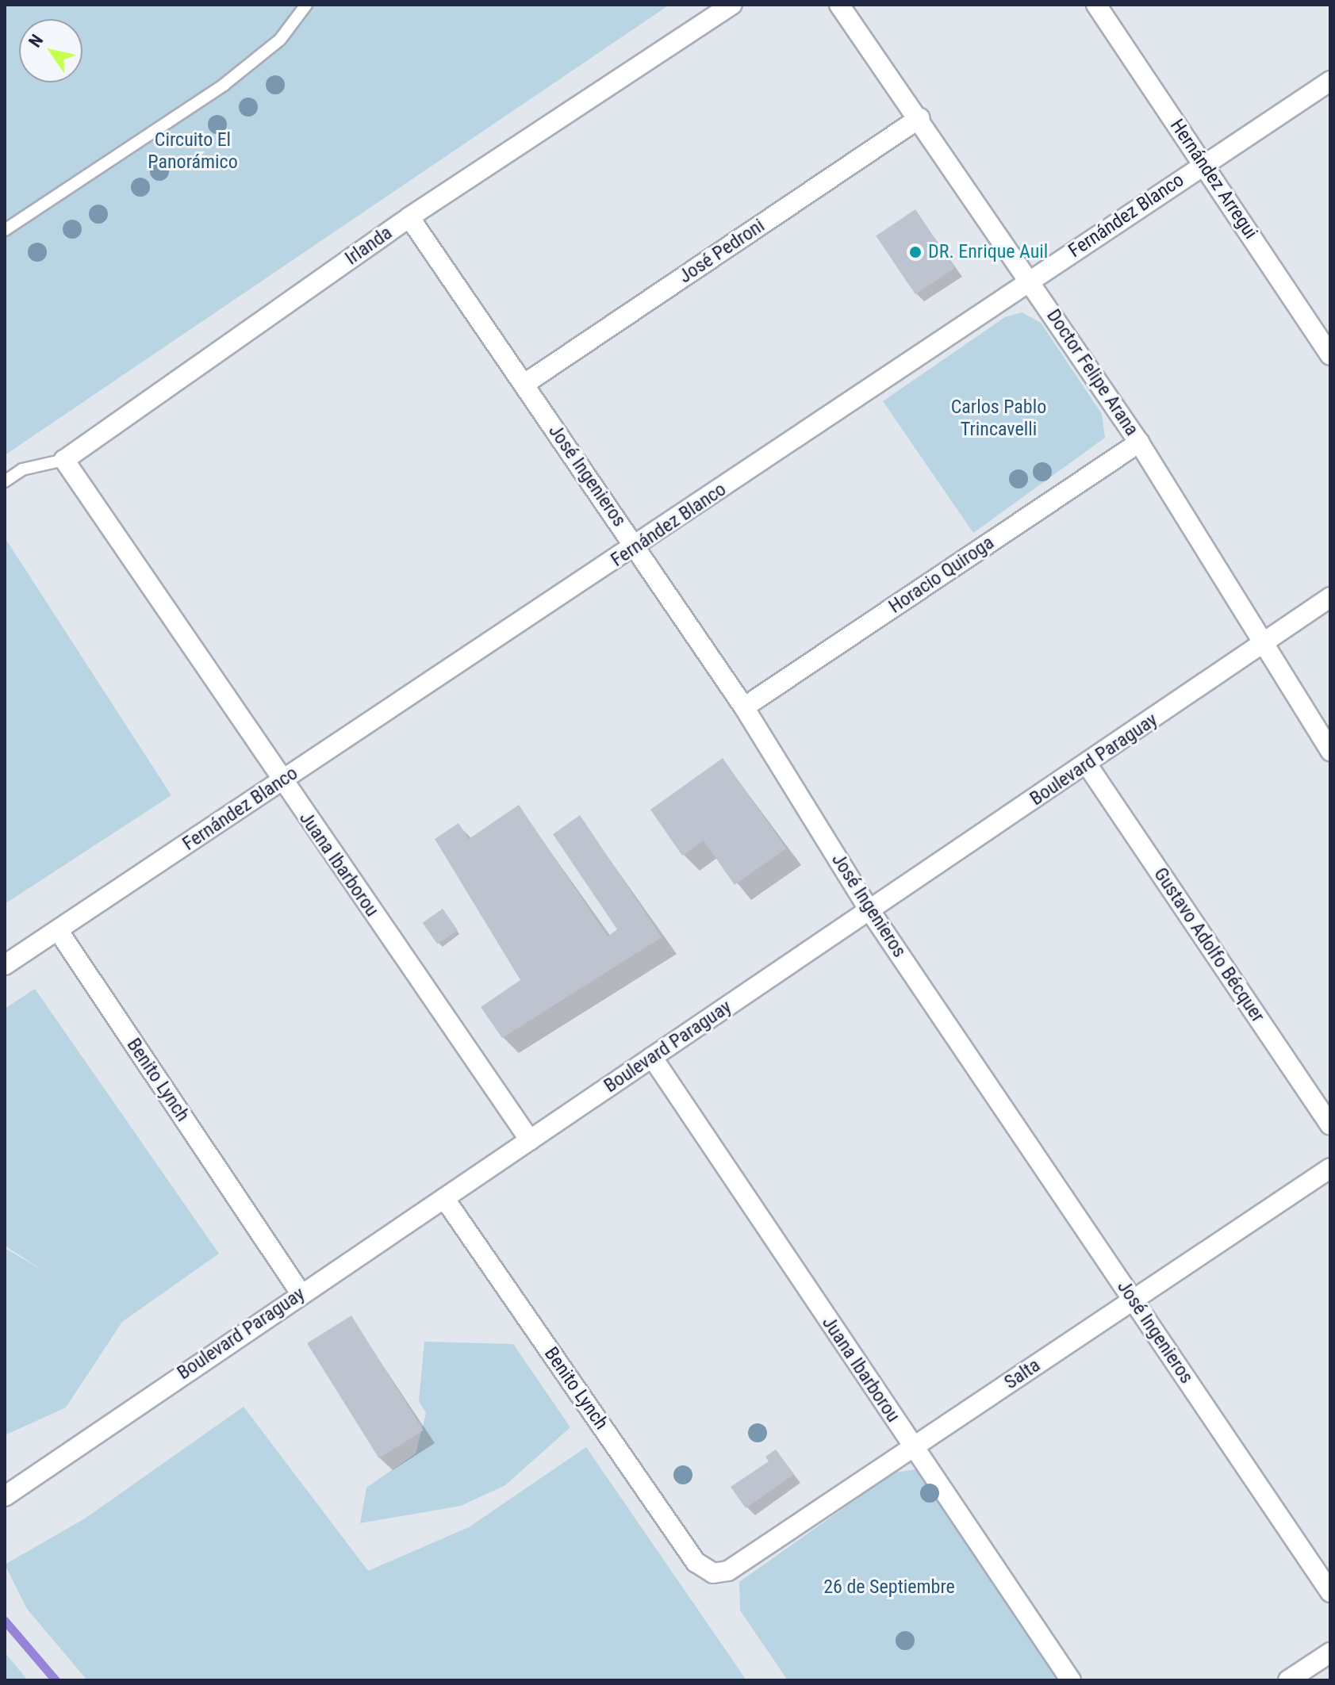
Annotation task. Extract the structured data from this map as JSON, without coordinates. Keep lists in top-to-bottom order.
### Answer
{
  "streets": {
    "street": [
      "Hernández Arregui",
      "Fernández Blanco",
      "Irlanda",
      "José Pedroni",
      "Doctor Felipe Arana",
      "José Ingenieros",
      "Horacio Quiroga",
      "Boulevard Paraguay",
      "Juana Ibarborou",
      "Gustavo Adolfo Bécquer",
      "Benito Lynch",
      "Salta"
    ]
  },
  "crossings": [
    ["Hernández Arregui", "Fernández Blanco"],
    ["Fernández Blanco", "Doctor Felipe Arana"],
    ["Fernández Blanco", "José Ingenieros"],
    ["Fernández Blanco", "Juana Ibarborou"],
    ["Fernández Blanco", "Benito Lynch"],
    ["Irlanda", "José Ingenieros"],
    ["Irlanda", "Juana Ibarborou"],
    ["José Pedroni", "Doctor Felipe Arana"],
    ["José Pedroni", "José Ingenieros"],
    ["Doctor Felipe Arana", "Horacio Quiroga"],
    ["Doctor Felipe Arana", "Boulevard Paraguay"],
    ["José Ingenieros", "Horacio Quiroga"],
    ["José Ingenieros", "Boulevard Paraguay"],
    ["José Ingenieros", "Salta"],
    ["Boulevard Paraguay", "Juana Ibarborou"],
    ["Boulevard Paraguay", "Gustavo Adolfo Bécquer"],
    ["Boulevard Paraguay", "Benito Lynch"],
    ["Juana Ibarborou", "Salta"],
    ["Benito Lynch", "Salta"]
  ],
  "parks": ["Circuito El Panorámico", "Carlos Pablo Trincavelli", "26 de Septiembre"],
  "places": ["DR. Enrique Auil"],
  "north": "top left"
}
